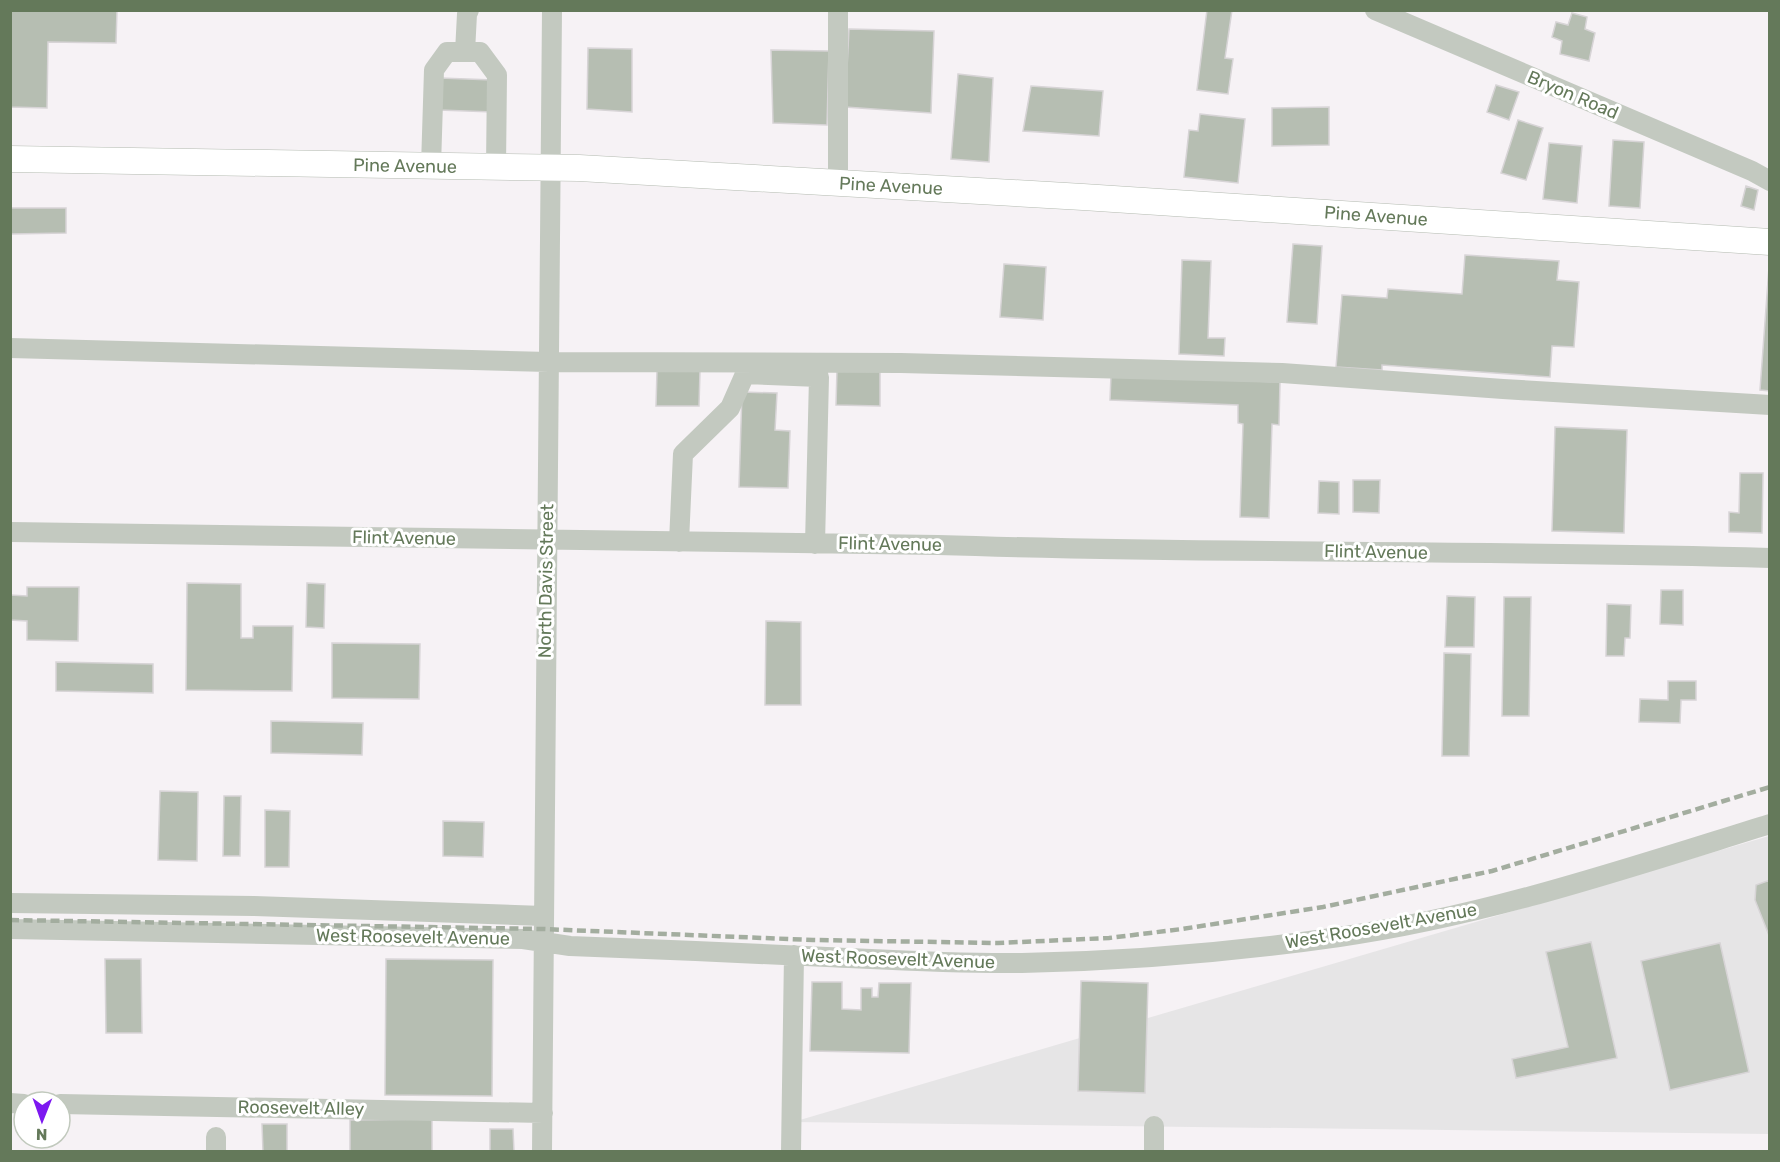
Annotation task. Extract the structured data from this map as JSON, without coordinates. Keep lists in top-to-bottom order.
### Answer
{
  "streets": {
    "main road": ["Pine Avenue"],
    "street": [
      "Bryon Road",
      "Flint Avenue",
      "North Davis Street",
      "West Roosevelt Avenue",
      "Roosevelt Alley"
    ]
  },
  "crossings": [
    ["Pine Avenue", "North Davis Street"],
    ["Flint Avenue", "North Davis Street"],
    ["North Davis Street", "West Roosevelt Avenue"],
    ["North Davis Street", "Roosevelt Alley"]
  ],
  "north": "bottom"
}
